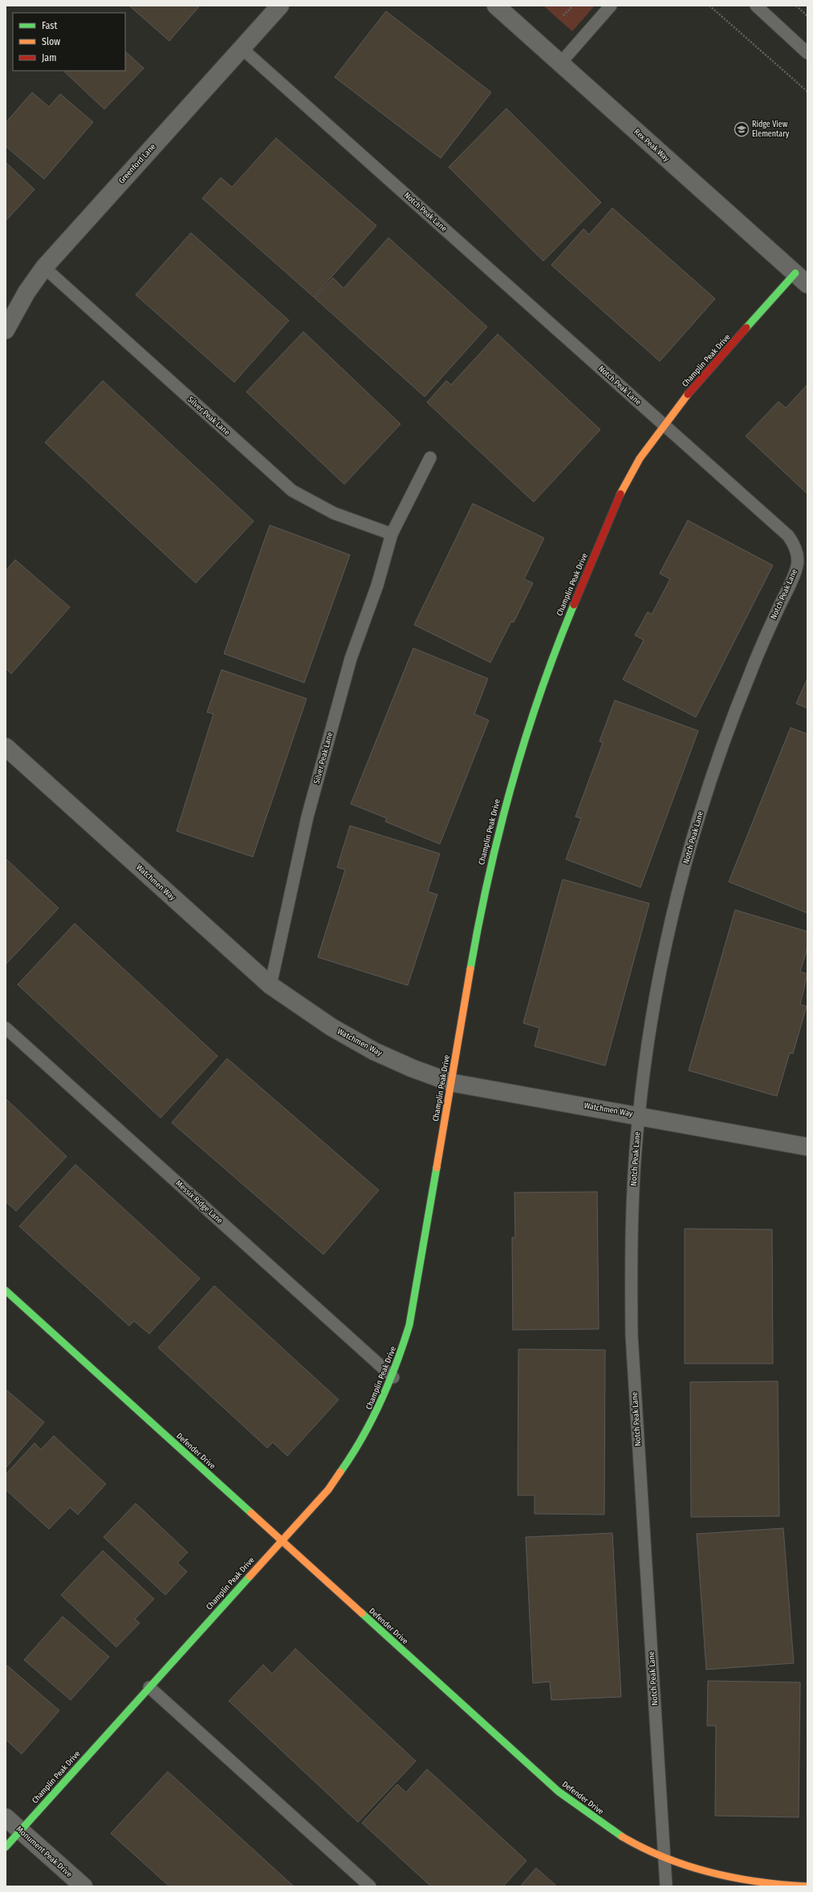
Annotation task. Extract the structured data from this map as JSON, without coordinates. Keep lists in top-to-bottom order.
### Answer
{
  "streets": {
    "street": [
      "Rex Peak Way",
      "Greenford Lane",
      "Champlin Peak Drive",
      "Watchmen Way",
      "Defender Drive",
      "Monument Peak Drive"
    ],
    "lane": ["Notch Peak Lane", "Silver Peak Lane", "Messix Ridge Lane"]
  },
  "crossings": [
    ["Rex Peak Way", "Champlin Peak Drive"],
    ["Greenford Lane", "Notch Peak Lane"],
    ["Greenford Lane", "Silver Peak Lane"],
    ["Notch Peak Lane", "Champlin Peak Drive"],
    ["Notch Peak Lane", "Watchmen Way"],
    ["Notch Peak Lane", "Defender Drive"],
    ["Champlin Peak Drive", "Watchmen Way"],
    ["Champlin Peak Drive", "Messix Ridge Lane"],
    ["Champlin Peak Drive", "Defender Drive"],
    ["Champlin Peak Drive", "Monument Peak Drive"],
    ["Silver Peak Lane", "Watchmen Way"]
  ],
  "places": {
    "school or university": ["Ridge View Elementary"]
  },
  "legend": ["Fast", "Slow", "Jam"]
}
